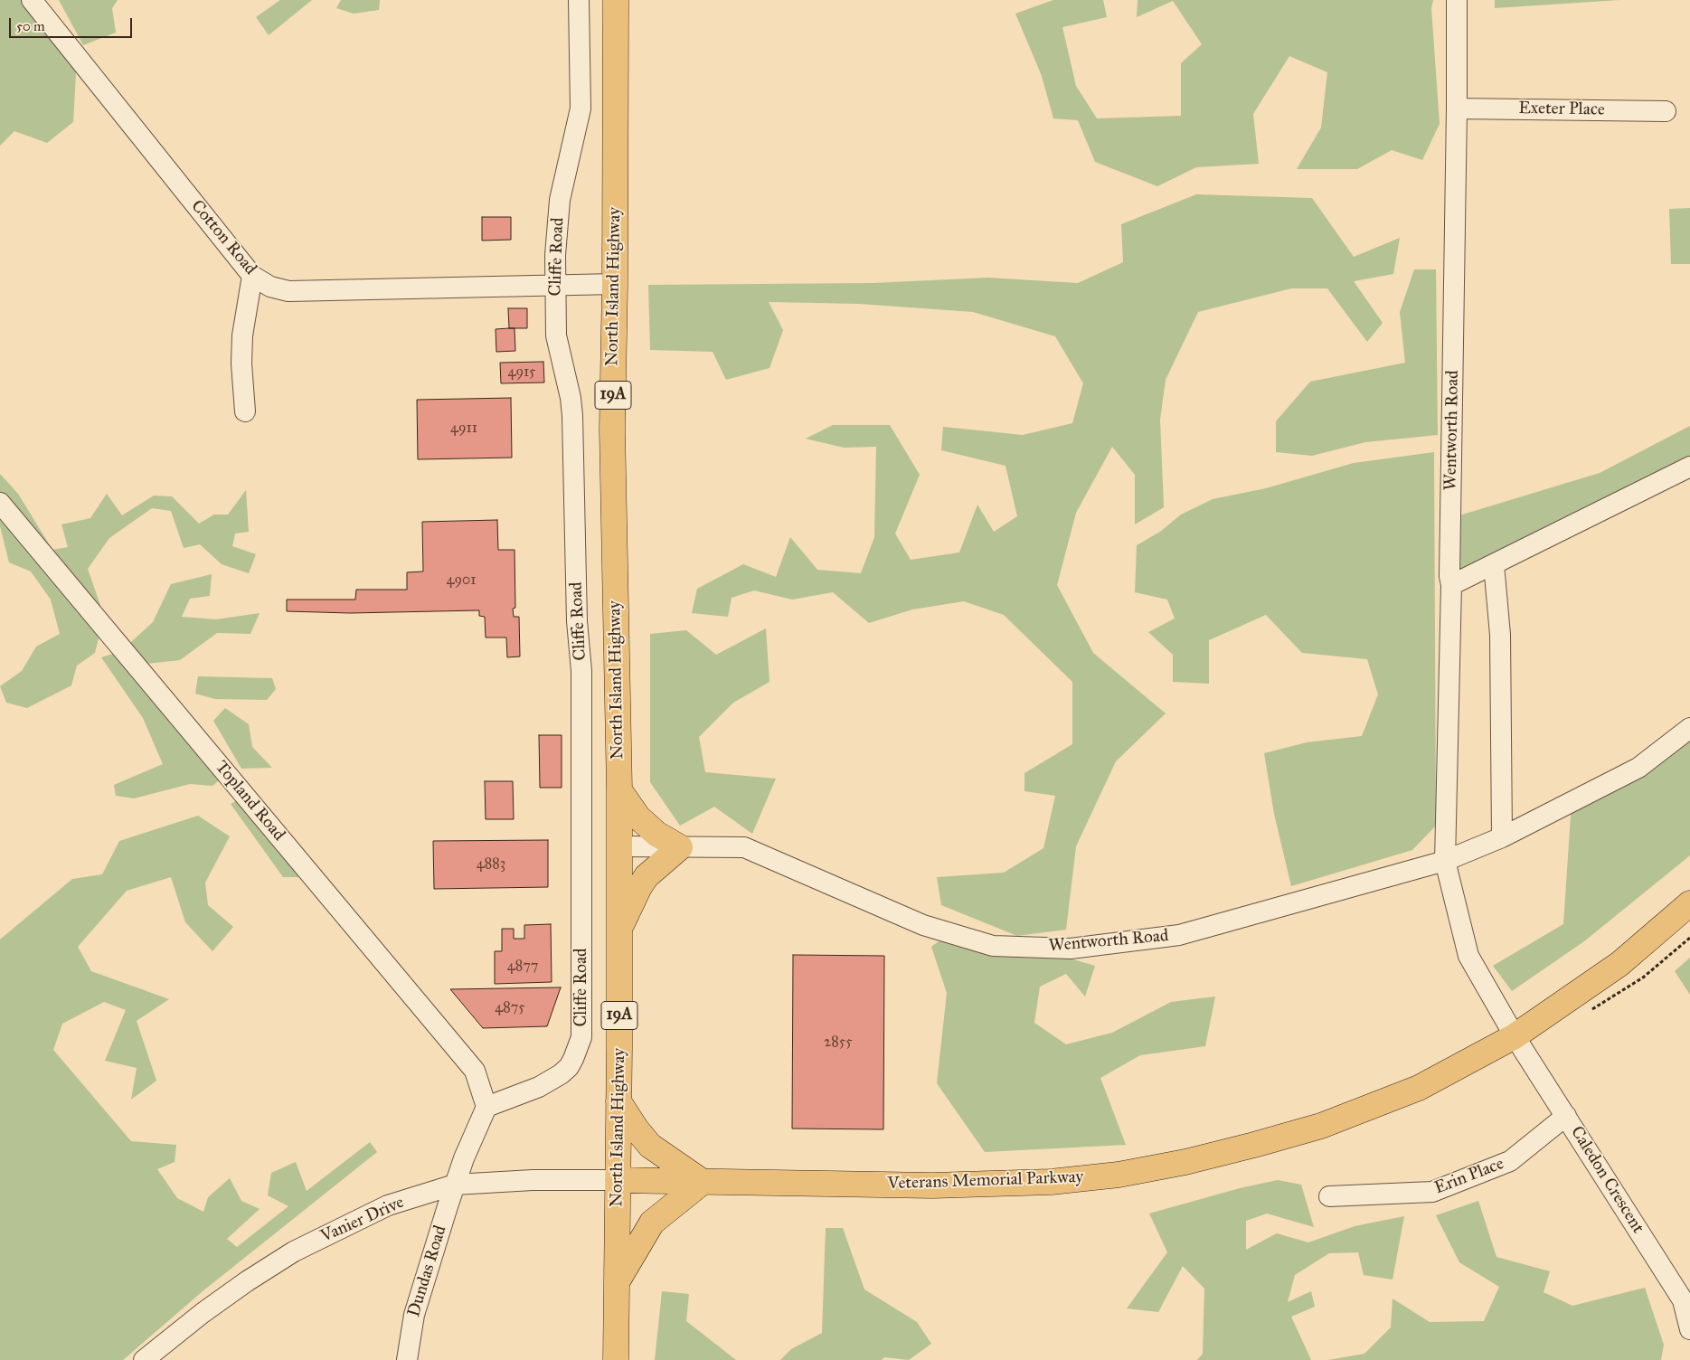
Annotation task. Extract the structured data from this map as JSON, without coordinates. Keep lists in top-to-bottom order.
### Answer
{
  "streets": {
    "main road": ["North Island Highway", "19A", "Veterans Memorial Parkway"],
    "street": [
      "Exeter Place",
      "Cotton Road",
      "Cliffe Road",
      "Wentworth Road",
      "Topland Road",
      "Erin Place",
      "Caledon Crescent",
      "Vanier Drive",
      "Dundas Road"
    ]
  },
  "crossings": [
    ["Exeter Place", "Wentworth Road"],
    ["Cotton Road", "Cliffe Road"],
    ["Cotton Road", "North Island Highway"],
    ["Cliffe Road", "Topland Road"],
    ["North Island Highway", "Wentworth Road"],
    ["North Island Highway", "Veterans Memorial Parkway"],
    ["North Island Highway", "Vanier Drive"],
    ["Wentworth Road", "Caledon Crescent"],
    ["Wentworth Road", "Veterans Memorial Parkway"],
    ["Erin Place", "Caledon Crescent"],
    ["Caledon Crescent", "Veterans Memorial Parkway"],
    ["Veterans Memorial Parkway", "Vanier Drive"],
    ["Vanier Drive", "Dundas Road"]
  ],
  "house_numbers": [
    "4915",
    "4911",
    "4901",
    "4883",
    "4877",
    "4875",
    "2855"
  ],
  "scale_bar": "50 m"
}
